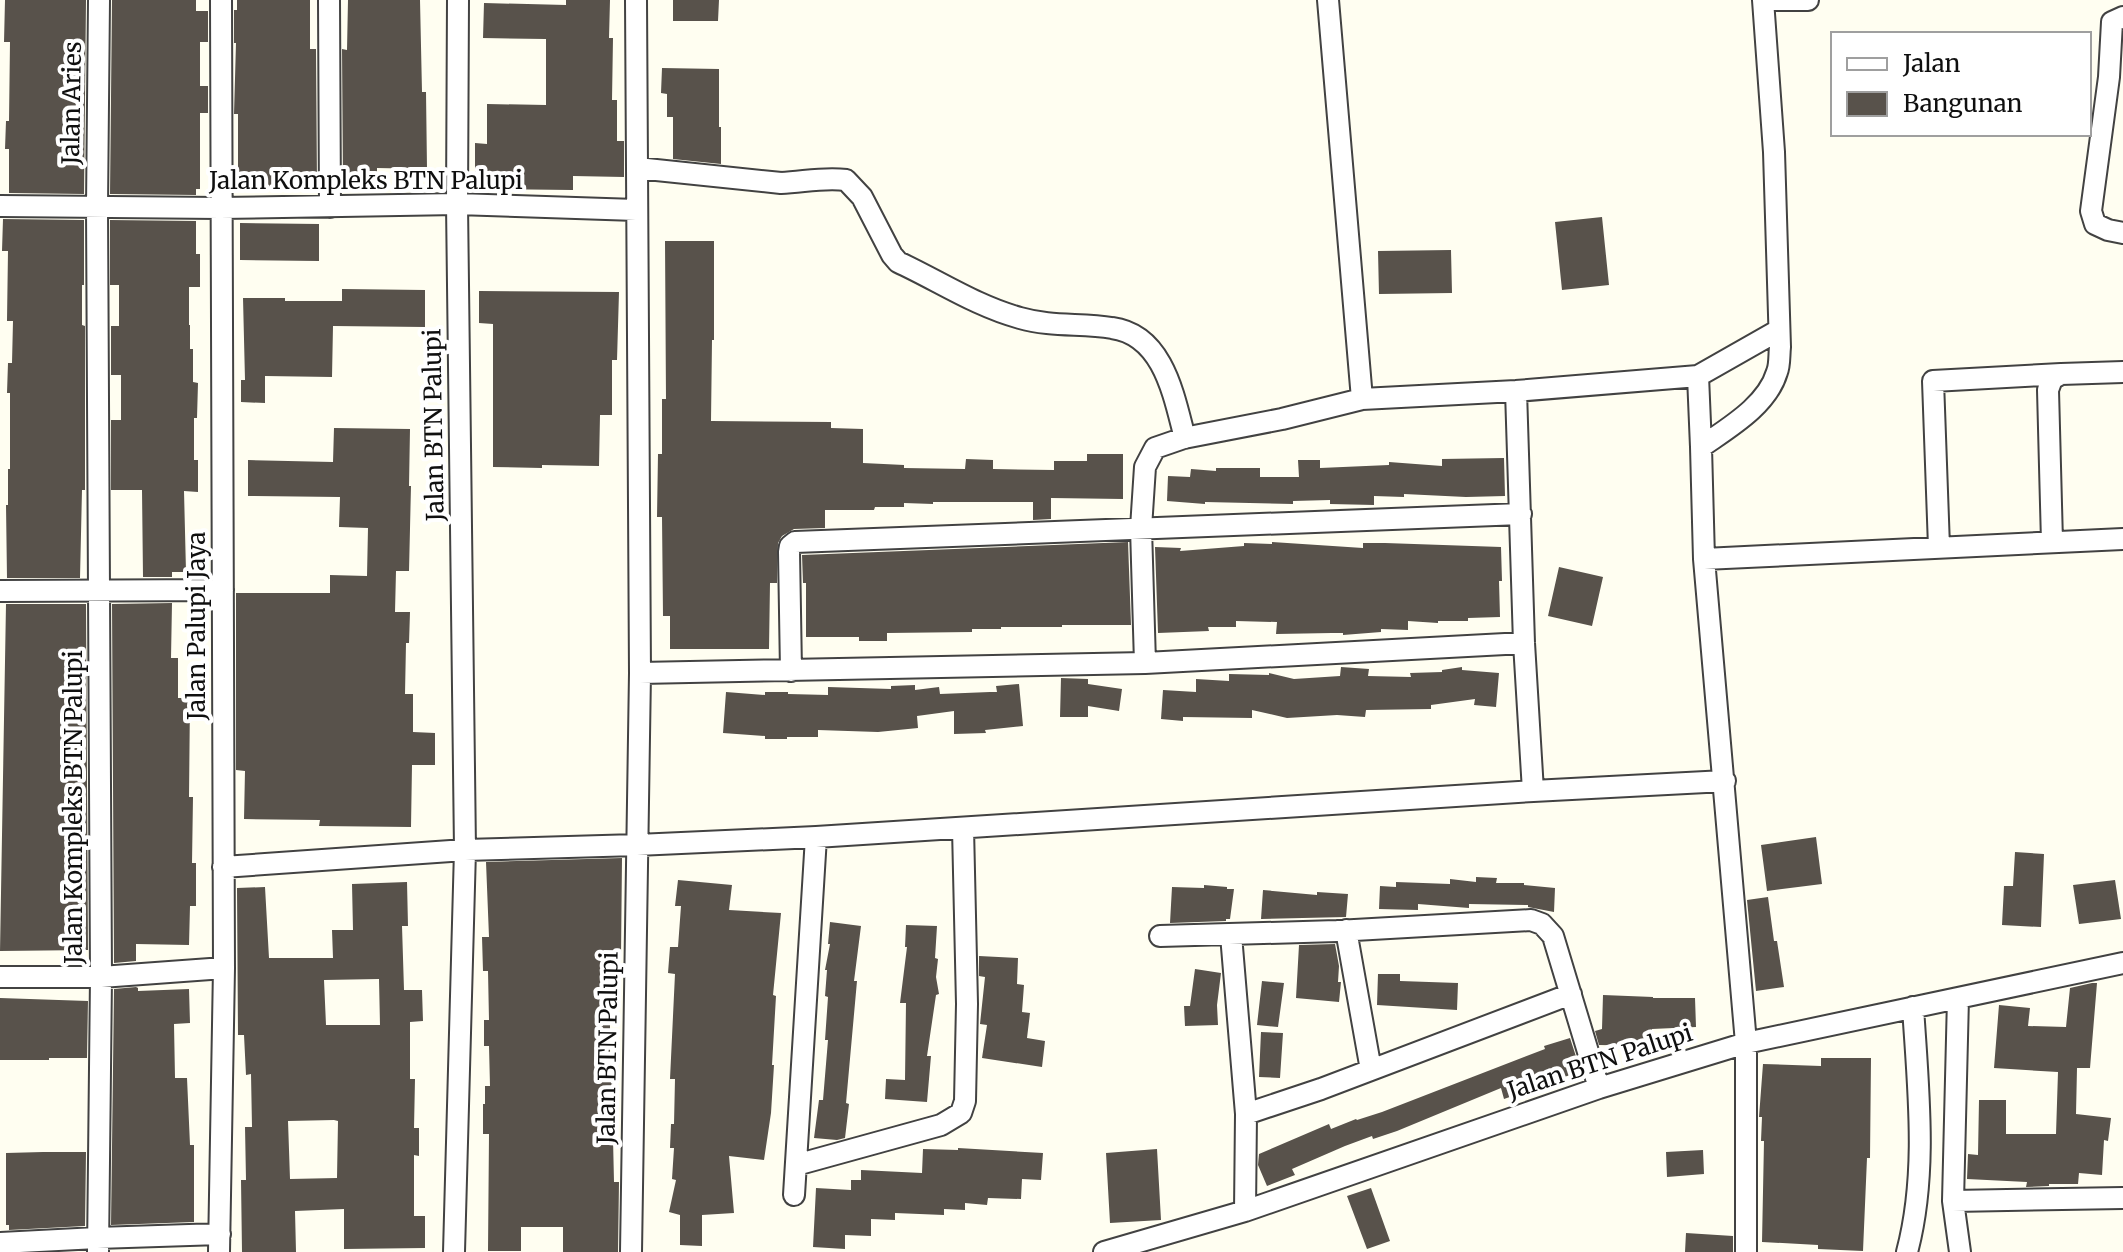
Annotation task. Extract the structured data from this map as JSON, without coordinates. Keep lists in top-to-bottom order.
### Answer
{
  "streets": {
    "street": [
      "Jalan Aries",
      "Jalan Kompleks BTN Palupi",
      "Jalan BTN Palupi",
      "Jalan Palupi Jaya"
    ]
  },
  "crossings": [
    ["Jalan Aries", "Jalan Kompleks BTN Palupi"],
    ["Jalan Kompleks BTN Palupi", "Jalan BTN Palupi"],
    ["Jalan Kompleks BTN Palupi", "Jalan Palupi Jaya"]
  ],
  "legend": ["Jalan", "Bangunan"]
}
